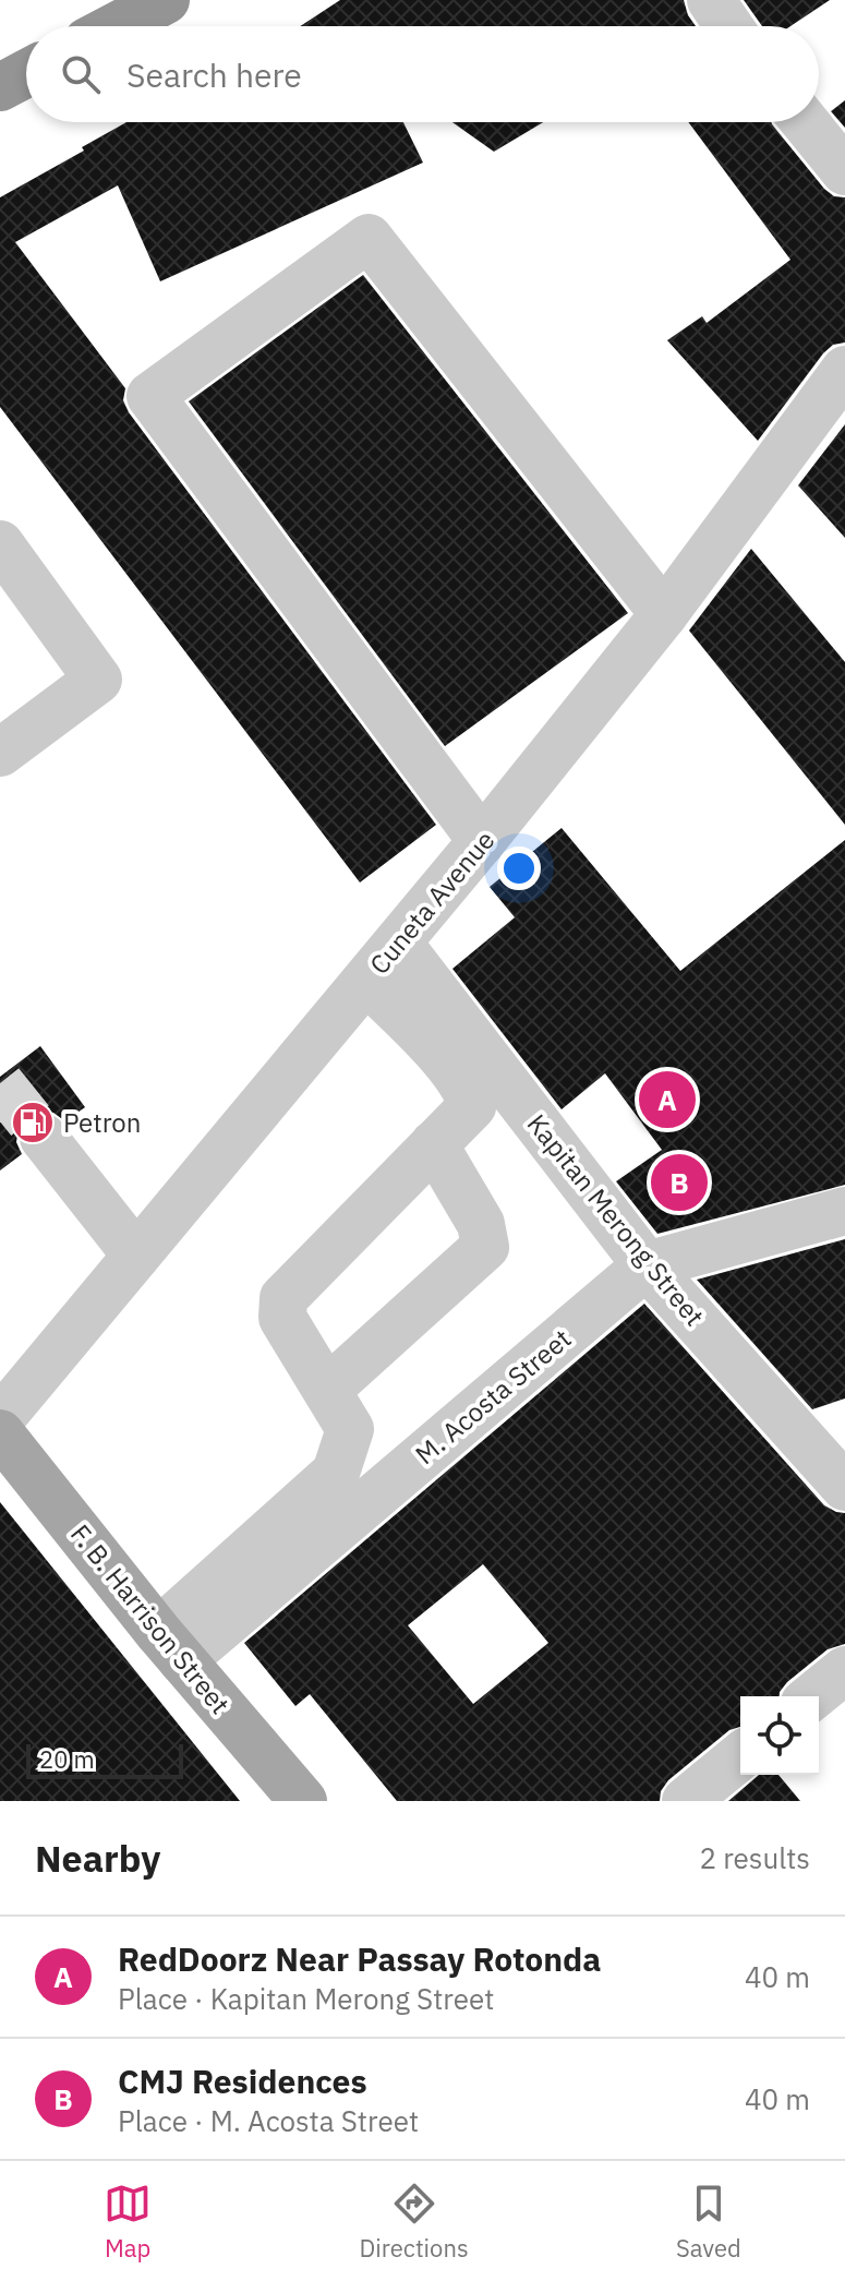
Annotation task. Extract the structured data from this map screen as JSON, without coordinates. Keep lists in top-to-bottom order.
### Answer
{
  "streets": {
    "main road": ["F. B. Harrison Street"],
    "street": ["Cuneta Avenue", "Kapitan Merong Street", "M. Acosta Street"]
  },
  "crossings": [
    ["Cuneta Avenue", "Kapitan Merong Street"],
    ["Kapitan Merong Street", "M. Acosta Street"],
    ["M. Acosta Street", "F. B. Harrison Street"]
  ],
  "places": {
    "fuel station": ["Petron"]
  },
  "scale_bar": "20 m",
  "page": {
    "search": "Search here",
    "pins": ["A", "B"],
    "scale": "20 m",
    "heading": ["Nearby", "2 results"],
    "list": [
      {
        "mark": "A",
        "name": "RedDoorz Near Passay Rotonda",
        "note": "Place · Kapitan Merong Street",
        "value": "40 m"
      },
      {
        "mark": "B",
        "name": "CMJ Residences",
        "note": "Place · M. Acosta Street",
        "value": "40 m"
      }
    ],
    "nav": ["Map", "Directions", "Saved"]
  }
}
